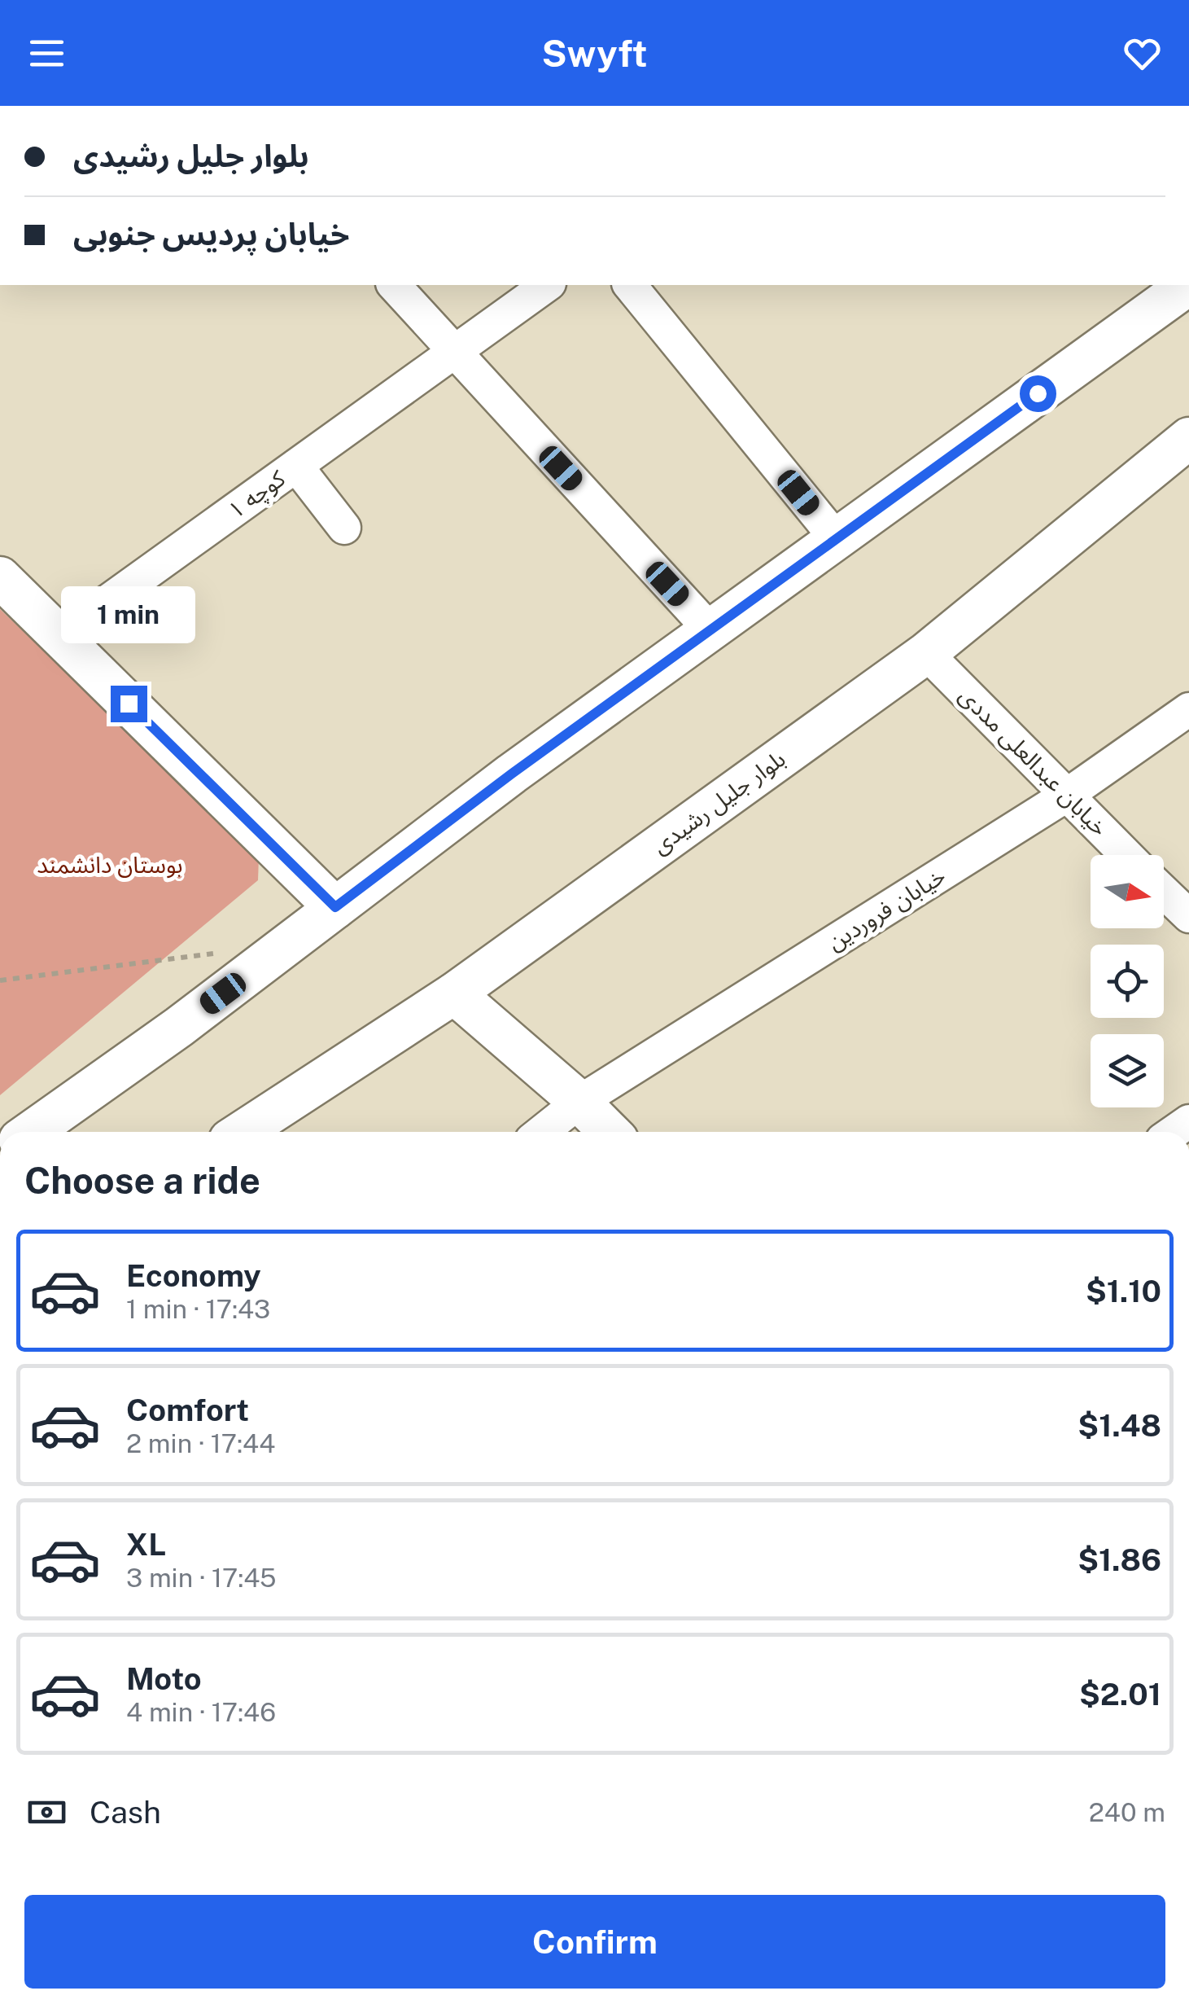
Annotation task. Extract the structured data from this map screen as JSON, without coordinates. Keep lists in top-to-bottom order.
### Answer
{
  "streets": {
    "street": [
      "کوچه ۱",
      "خیابان عبدالعلی مددی",
      "بلوار جلیل رشیدی",
      "خیابان فروردین"
    ]
  },
  "crossings": [
    ["خیابان عبدالعلی مددی", "بلوار جلیل رشیدی"],
    ["خیابان عبدالعلی مددی", "خیابان فروردین"]
  ],
  "parks": ["بوستان دانشمند"],
  "north": "right",
  "page": {
    "header": "Swyft",
    "banner": ["بلوار جلیل رشیدی", "خیابان پردیس جنوبی"],
    "bubble": "1 min",
    "heading": "Choose a ride",
    "list": [
      {
        "name": "Economy",
        "note": "1 min · 17:43",
        "value": "$1.10"
      },
      {
        "name": "Comfort",
        "note": "2 min · 17:44",
        "value": "$1.48"
      },
      {
        "name": "XL",
        "note": "3 min · 17:45",
        "value": "$1.86"
      },
      {
        "name": "Moto",
        "note": "4 min · 17:46",
        "value": "$2.01"
      }
    ],
    "pay": ["Cash", "240 m"],
    "buttons": "Confirm"
  }
}
